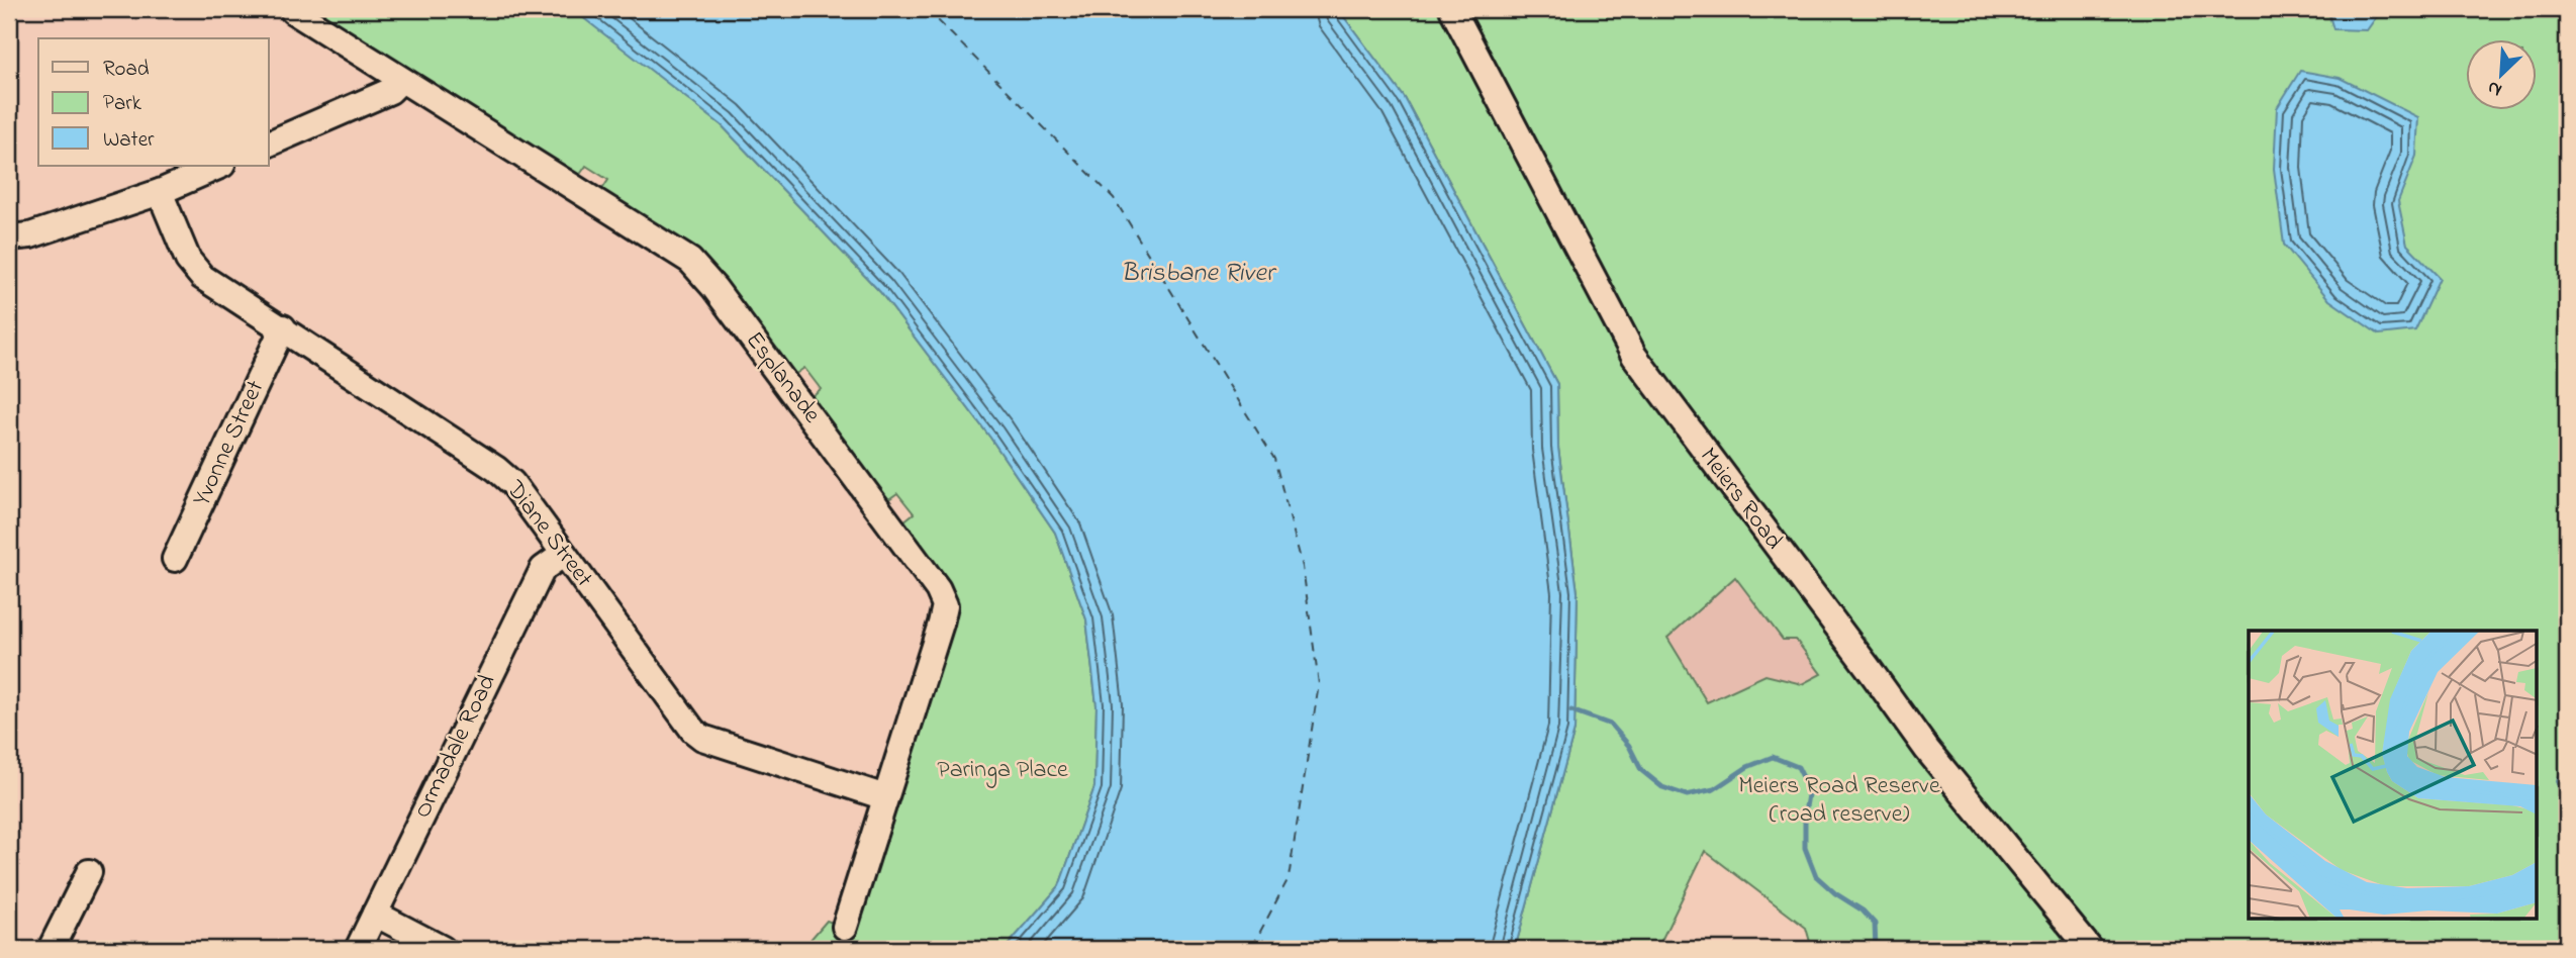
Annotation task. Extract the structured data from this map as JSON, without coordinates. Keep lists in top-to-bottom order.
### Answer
{
  "streets": {
    "street": [
      "Esplanade",
      "Yvonne Street",
      "Meiers Road",
      "Diane Street",
      "Ormadale Road"
    ]
  },
  "crossings": [
    ["Esplanade", "Diane Street"],
    ["Yvonne Street", "Diane Street"],
    ["Diane Street", "Ormadale Road"]
  ],
  "water": ["Brisbane River"],
  "parks": ["Paringa Place", "Meiers Road Reserve (road reserve)"],
  "legend": ["Road", "Park", "Water"],
  "north": "bottom left"
}
